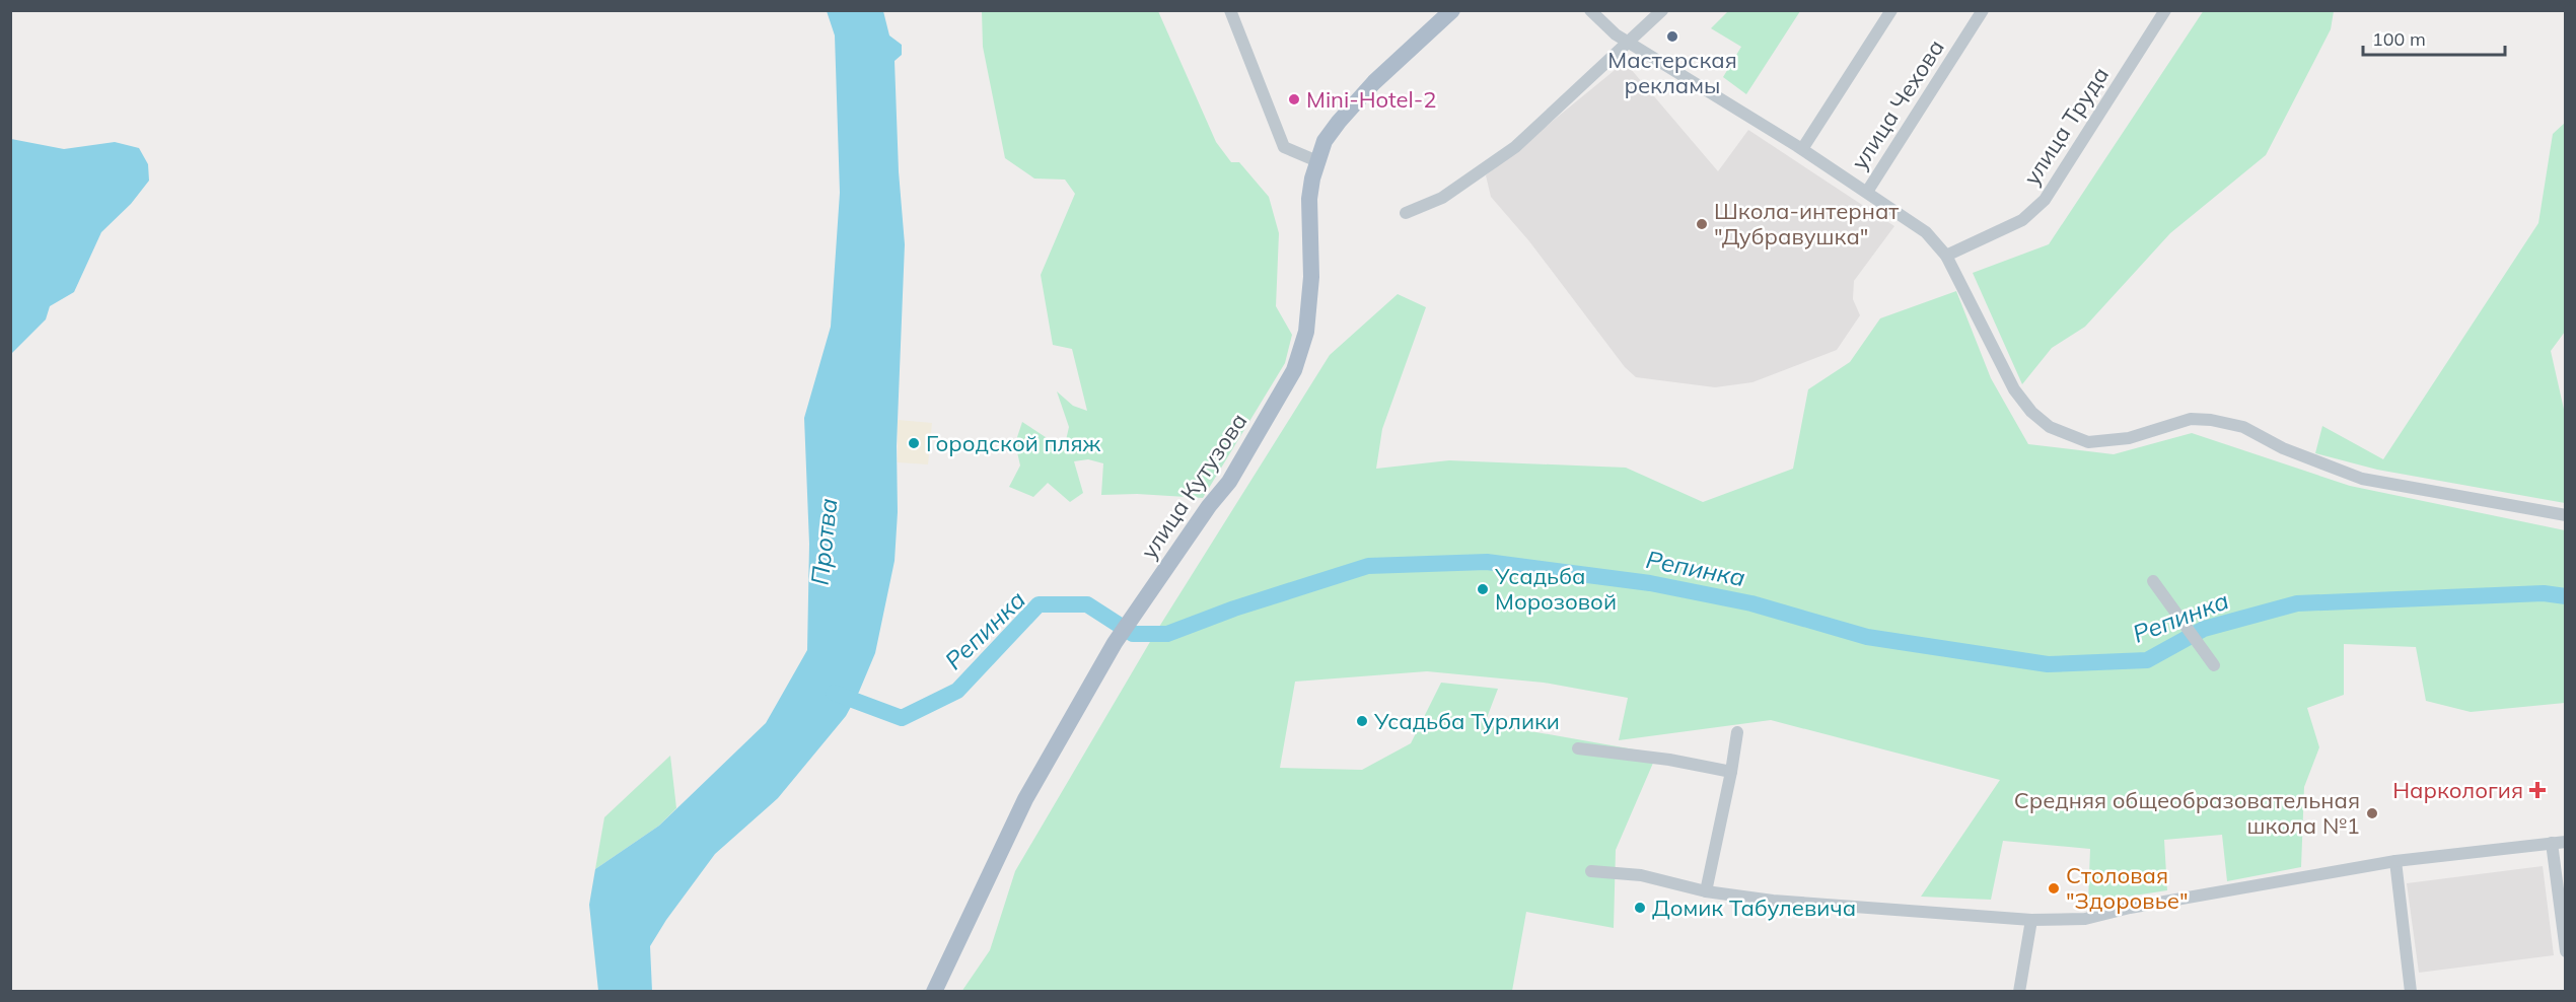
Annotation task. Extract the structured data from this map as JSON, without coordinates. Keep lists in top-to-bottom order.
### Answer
{
  "streets": {
    "main road": ["улица Кутузова"],
    "street": ["улица Чехова", "улица Труда"]
  },
  "water": ["Протва", "Репинка"],
  "places": {
    "other": [
      "Мастерская рекламы",
      "Mini-Hotel-2",
      "Школа-интернат \"Дубравушка\"",
      "Городской пляж",
      "Усадьба Морозовой",
      "Усадьба Турлики",
      "Средняя общеобразовательная школа №1",
      "Столовая \"Здоровье\"",
      "Домик Табулевича"
    ],
    "health": ["Наркология"]
  },
  "scale_bar": "100 m"
}
